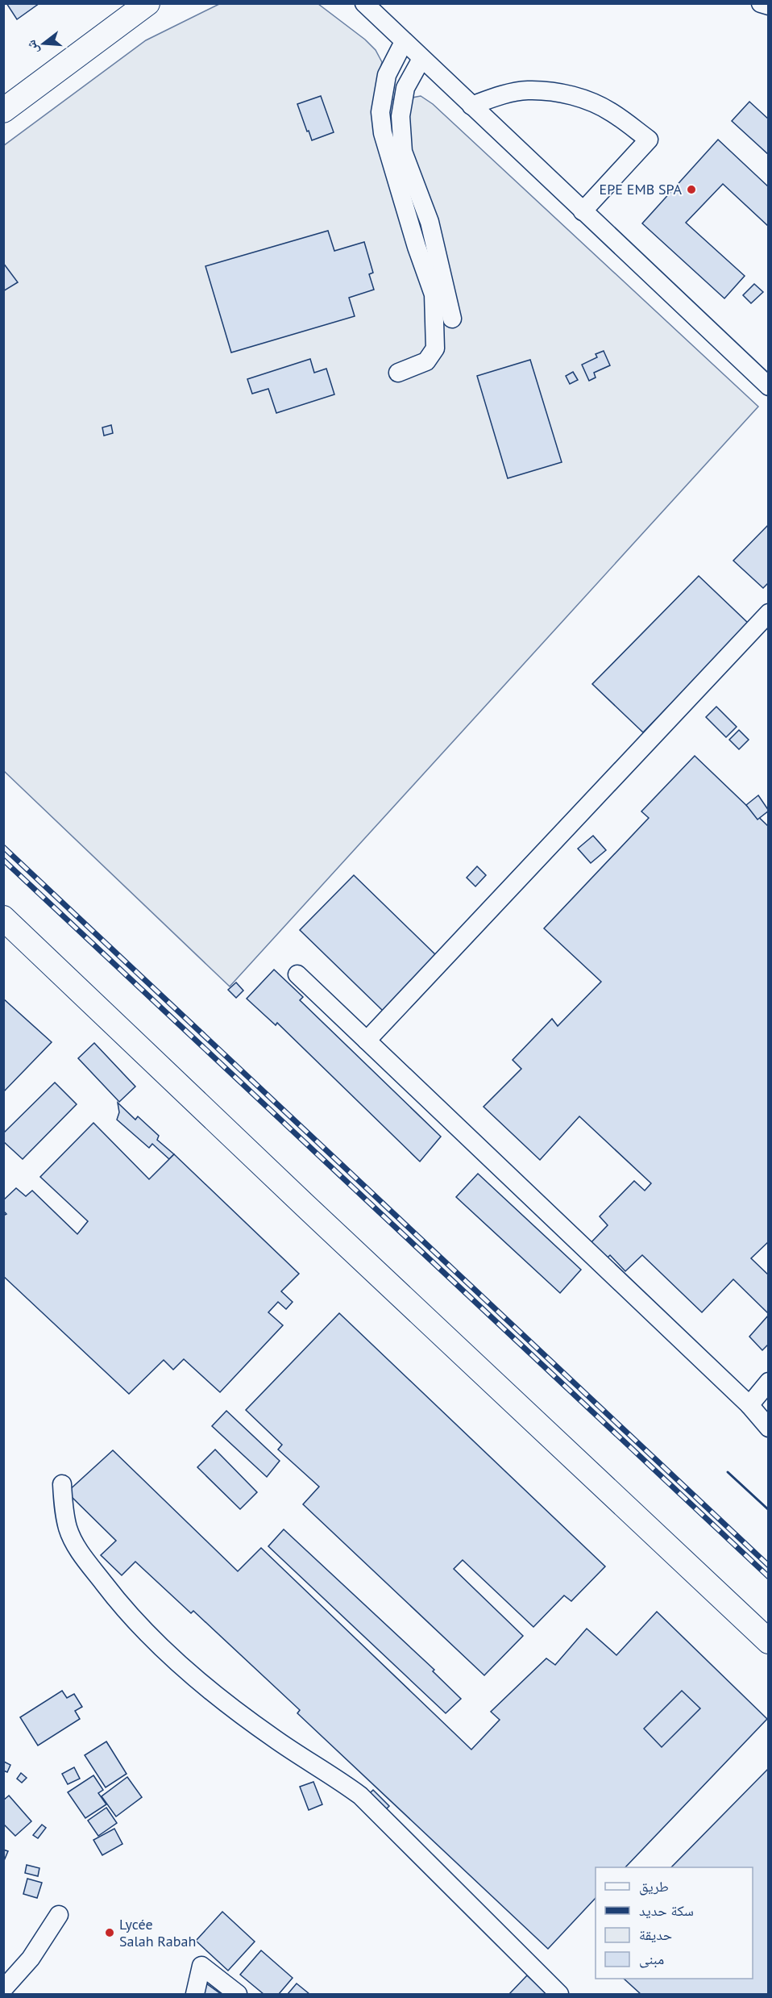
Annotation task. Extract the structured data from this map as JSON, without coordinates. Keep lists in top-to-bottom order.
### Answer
{
  "places": ["EPE EMB SPA", "Lycée Salah Rabah"],
  "legend": [
    "طريق",
    "سكة حديد",
    "حديقة",
    "مبنى"
  ],
  "north": "left"
}
